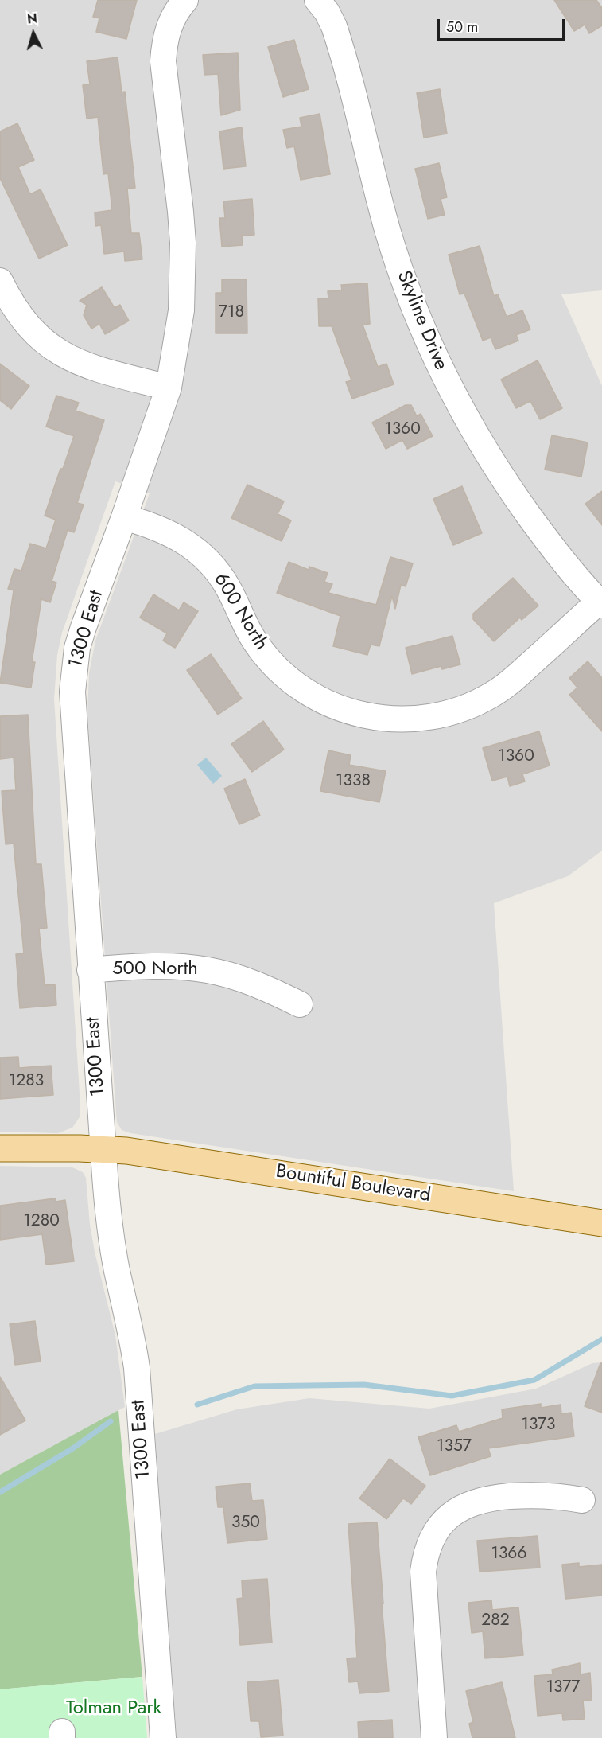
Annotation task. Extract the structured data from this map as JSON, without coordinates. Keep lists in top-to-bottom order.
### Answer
{
  "streets": {
    "main road": ["Bountiful Boulevard"],
    "street": [
      "Skyline Drive",
      "600 North",
      "1300 East",
      "500 North"
    ]
  },
  "crossings": [
    ["Skyline Drive", "600 North"],
    ["600 North", "1300 East"],
    ["1300 East", "500 North"],
    ["1300 East", "Bountiful Boulevard"]
  ],
  "parks": ["Tolman Park"],
  "house_numbers": [
    "718",
    "1360",
    "1360",
    "1338",
    "1283",
    "1280",
    "1373",
    "1357",
    "350",
    "1366",
    "282",
    "1377"
  ],
  "scale_bar": "50 m",
  "north": "top"
}
